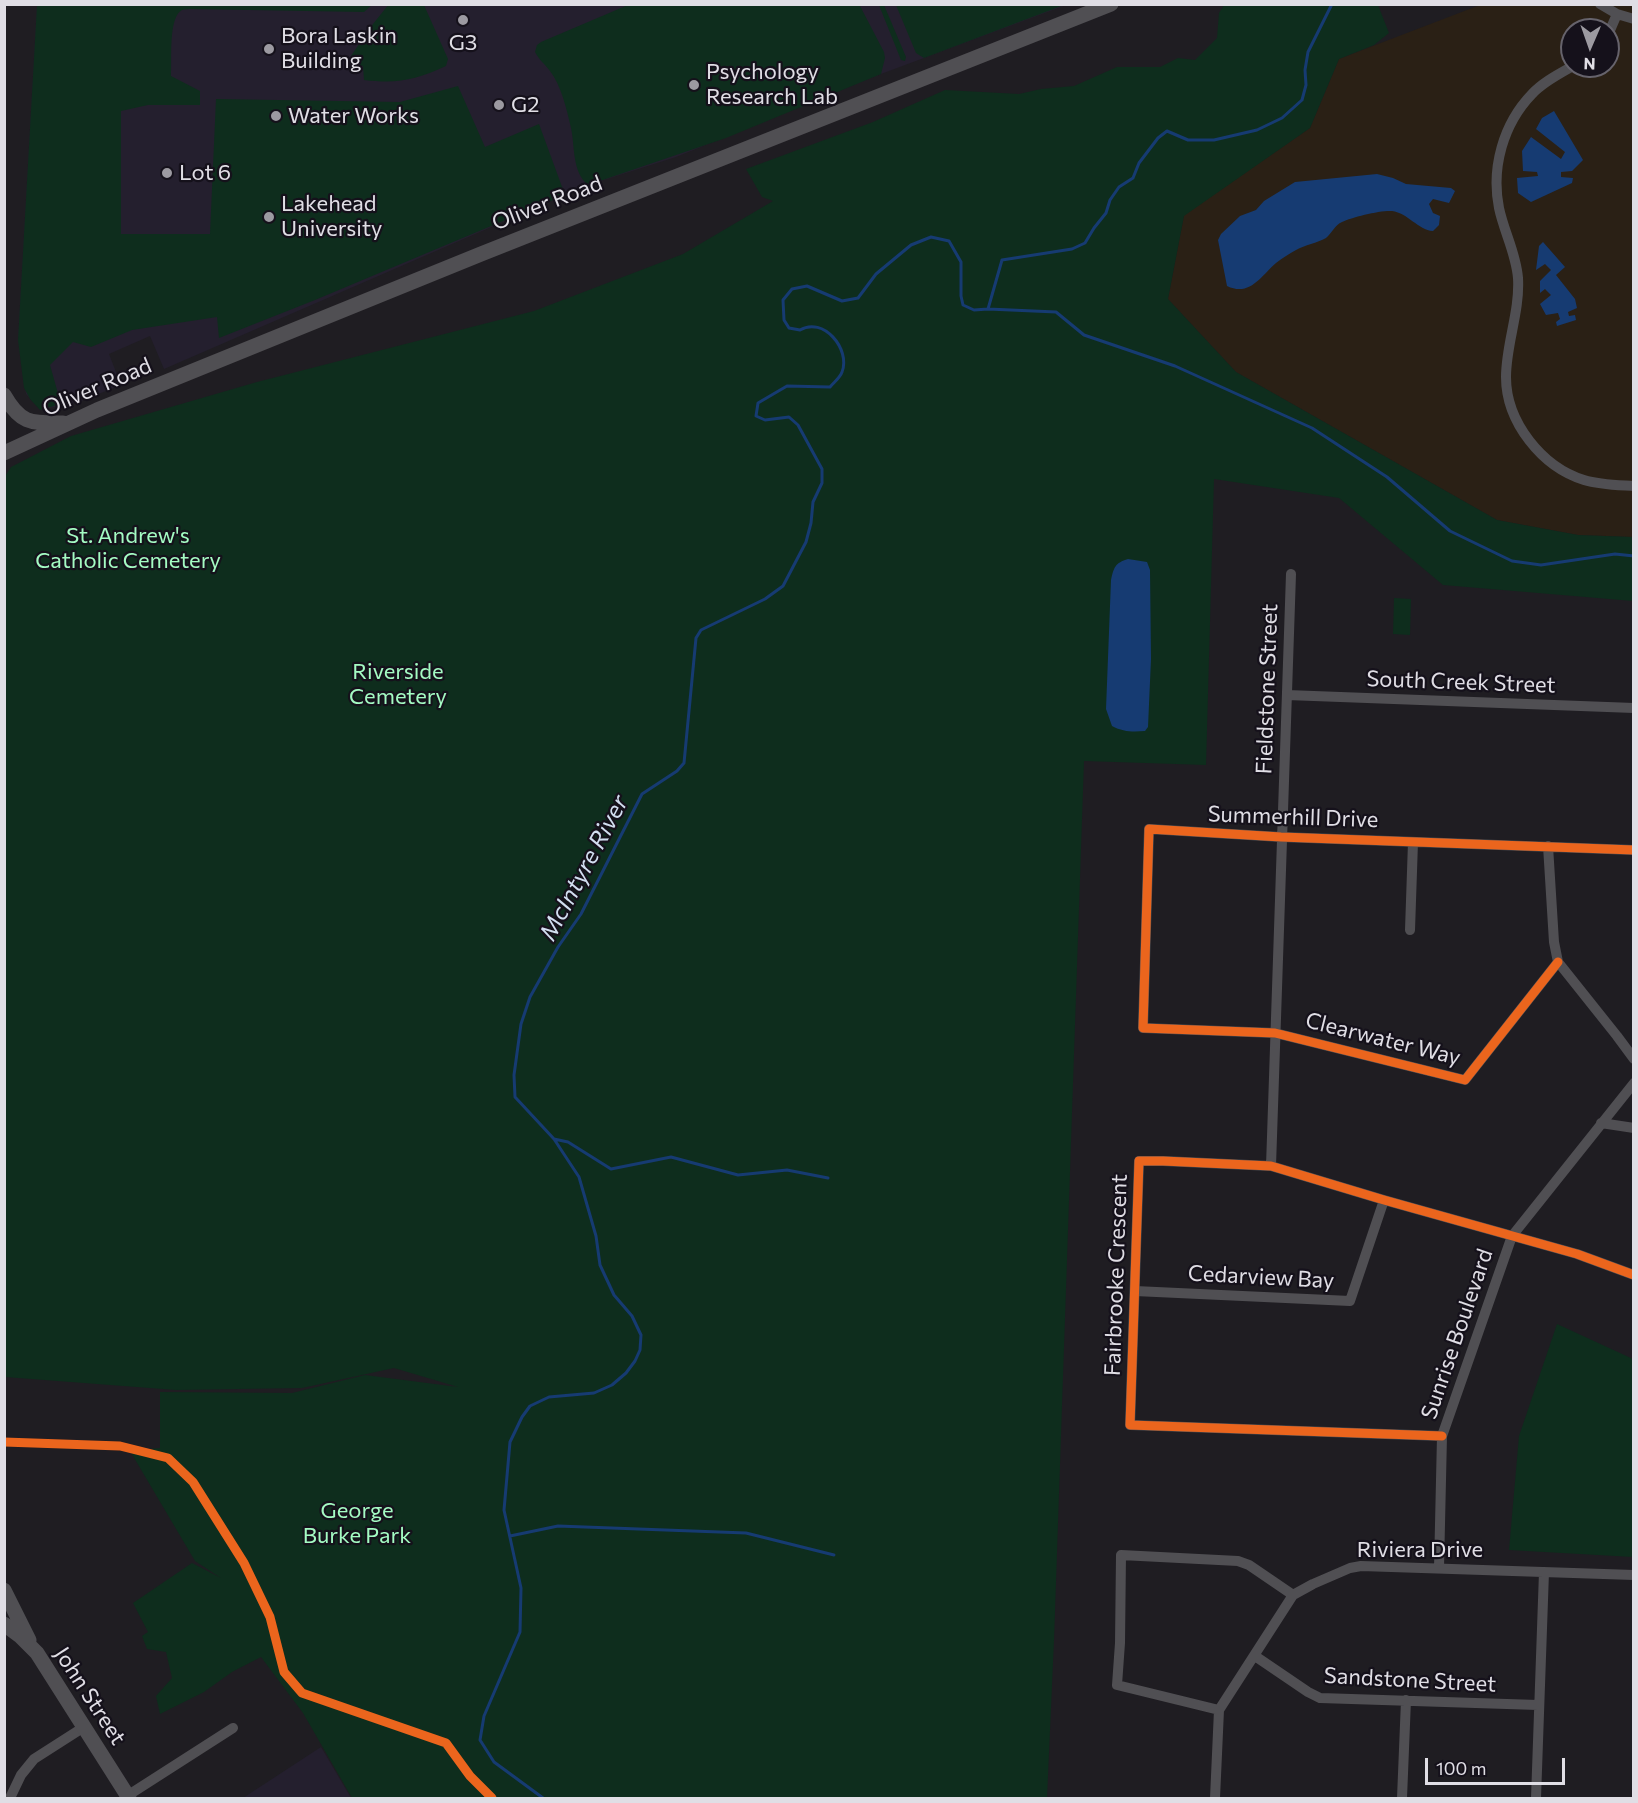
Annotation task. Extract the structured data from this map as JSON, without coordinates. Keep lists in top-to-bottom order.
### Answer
{
  "streets": {
    "main road": ["Oliver Road", "John Street"],
    "street": [
      "South Creek Street",
      "Fieldstone Street",
      "Summerhill Drive",
      "Clearwater Way",
      "Fairbrooke Crescent",
      "Cedarview Bay",
      "Sunrise Boulevard",
      "Riviera Drive",
      "Sandstone Street"
    ]
  },
  "crossings": [
    ["South Creek Street", "Fieldstone Street"],
    ["Fieldstone Street", "Summerhill Drive"],
    ["Fieldstone Street", "Clearwater Way"],
    ["Fieldstone Street", "Fairbrooke Crescent"],
    ["Summerhill Drive", "Clearwater Way"],
    ["Fairbrooke Crescent", "Cedarview Bay"],
    ["Fairbrooke Crescent", "Sunrise Boulevard"],
    ["Sunrise Boulevard", "Riviera Drive"]
  ],
  "water": ["McIntyre River"],
  "parks": ["St. Andrew's Catholic Cemetery", "Riverside Cemetery", "George Burke Park"],
  "places": [
    "G3",
    "Bora Laskin Building",
    "Psychology Research Lab",
    "G2",
    "Water Works",
    "Lot 6",
    "Lakehead University"
  ],
  "scale_bar": "100 m",
  "north": "bottom"
}
